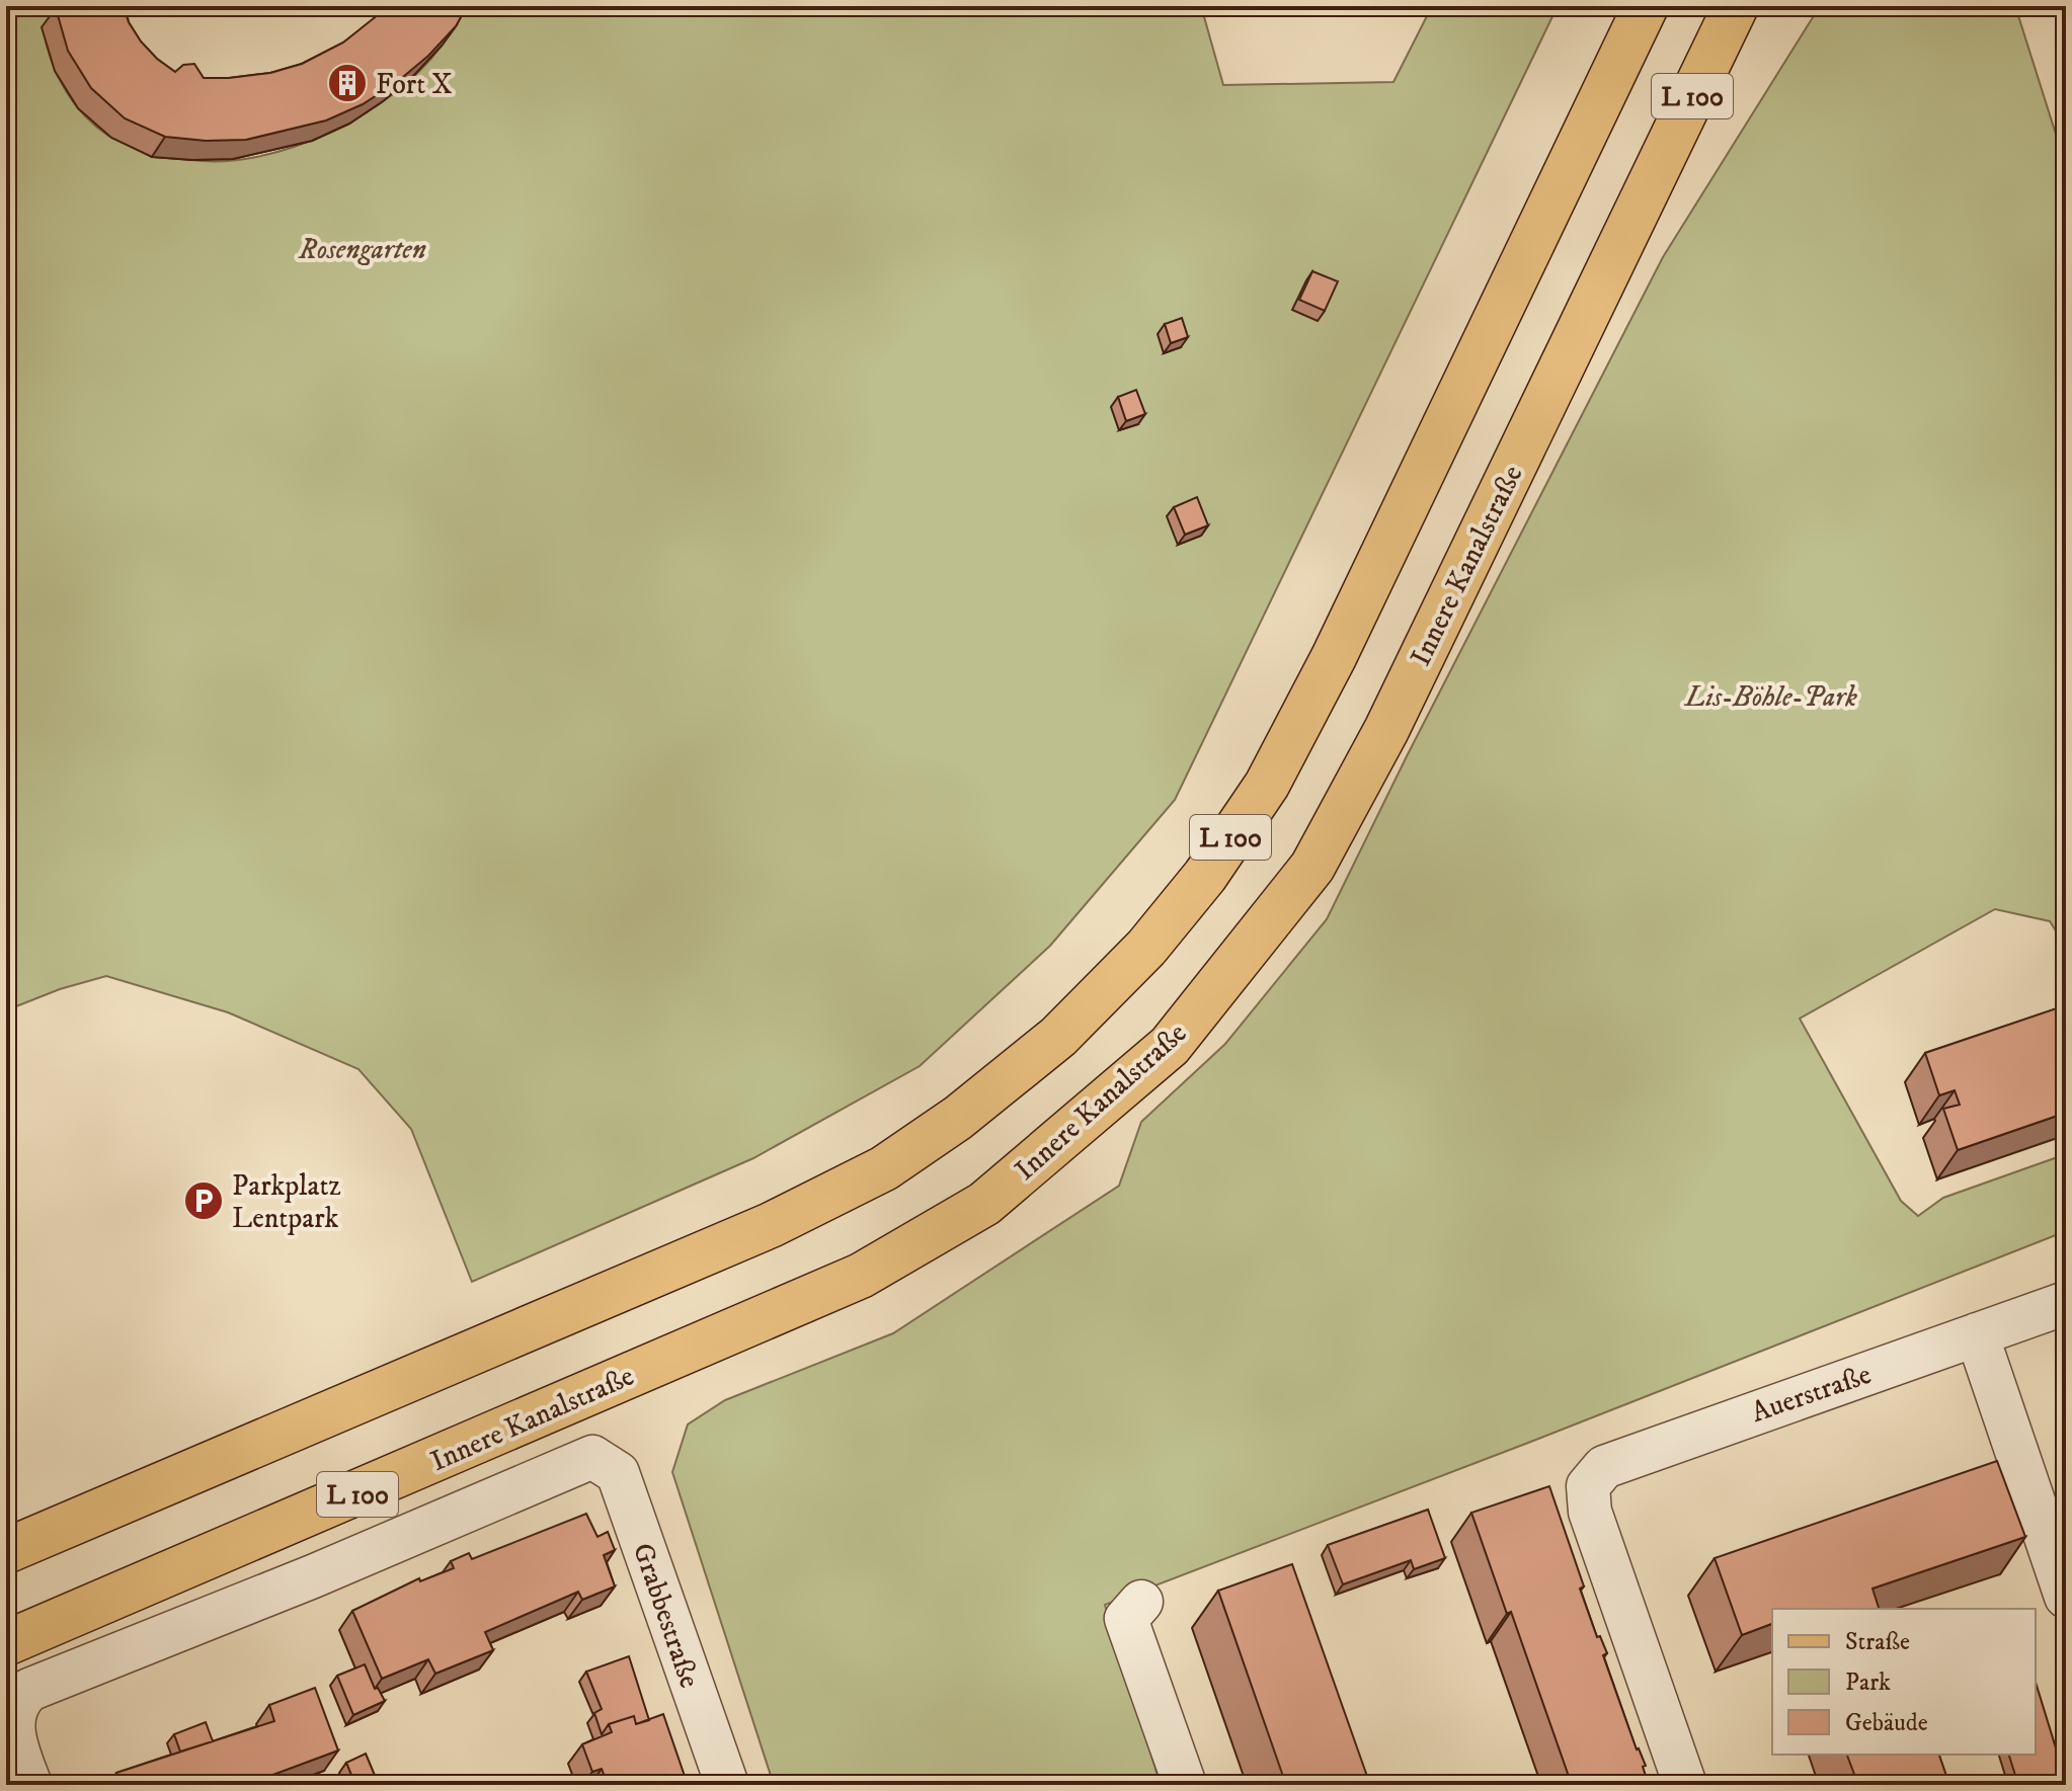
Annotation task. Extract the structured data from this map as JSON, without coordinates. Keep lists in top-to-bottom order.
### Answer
{
  "streets": {
    "main road": ["L 100", "Innere Kanalstraße"],
    "street": ["Auerstraße", "Grabbestraße"]
  },
  "crossings": [
    ["Innere Kanalstraße", "Grabbestraße"]
  ],
  "parks": ["Rosengarten", "Lis-Böhle-Park"],
  "places": {
    "building": ["Fort X"],
    "parking": ["Parkplatz Lentpark"]
  },
  "legend": ["Straße", "Park", "Gebäude"]
}
